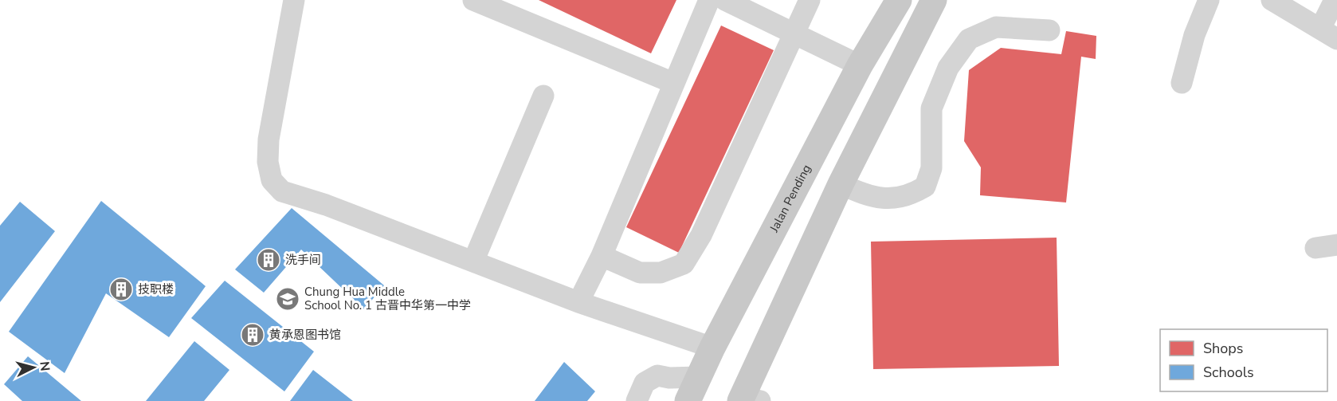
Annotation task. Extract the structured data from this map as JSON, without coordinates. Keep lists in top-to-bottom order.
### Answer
{
  "streets": {
    "main road": ["Jalan Pending"]
  },
  "places": {
    "building": ["洗手间", "技职楼", "黄承恩图书馆"],
    "school or university": ["Chung Hua Middle School No. 1 古晋中华第一中学"]
  },
  "legend": ["Shops", "Schools"],
  "north": "right"
}
